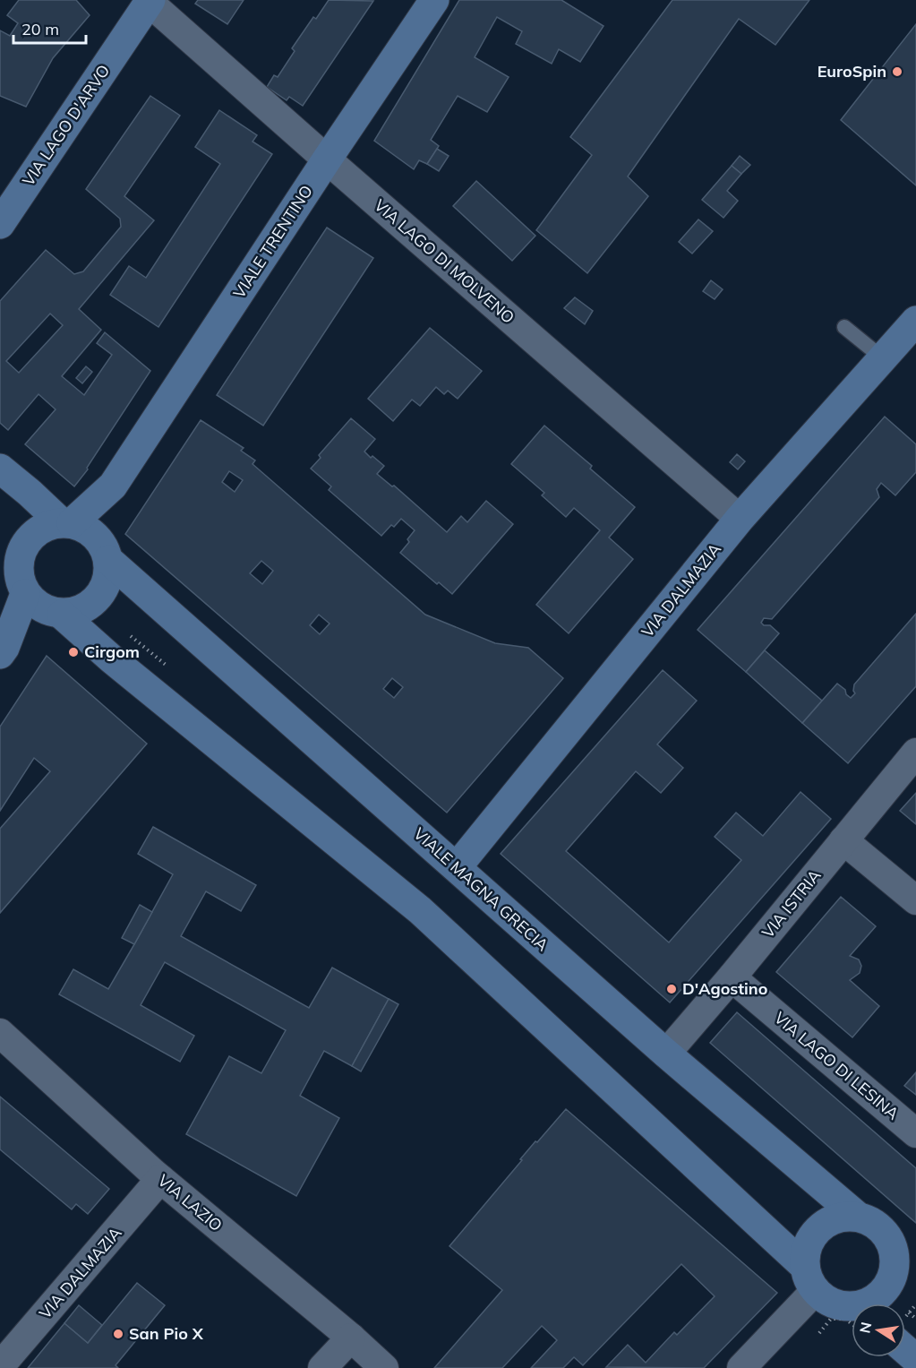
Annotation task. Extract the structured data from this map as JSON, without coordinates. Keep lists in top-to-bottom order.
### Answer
{
  "streets": {
    "main road": [
      "VIA LAGO D'ARVO",
      "VIALE TRENTINO",
      "VIA DALMAZIA",
      "VIALE MAGNA GRECIA"
    ],
    "street": [
      "VIA LAGO DI MOLVENO",
      "VIA ISTRIA",
      "VIA LAGO DI LESINA",
      "VIA LAZIO"
    ]
  },
  "crossings": [
    ["VIA LAGO D'ARVO", "VIA LAGO DI MOLVENO"],
    ["VIALE TRENTINO", "VIA LAGO DI MOLVENO"],
    ["VIALE TRENTINO", "VIALE MAGNA GRECIA"],
    ["VIA LAGO DI MOLVENO", "VIA DALMAZIA"],
    ["VIA DALMAZIA", "VIALE MAGNA GRECIA"],
    ["VIA DALMAZIA", "VIA LAZIO"],
    ["VIALE MAGNA GRECIA", "VIA ISTRIA"],
    ["VIA ISTRIA", "VIA LAGO DI LESINA"]
  ],
  "places": [
    "EuroSpin",
    "Cirgom",
    "D'Agostino",
    "San Pio X"
  ],
  "scale_bar": "20 m",
  "north": "left"
}
